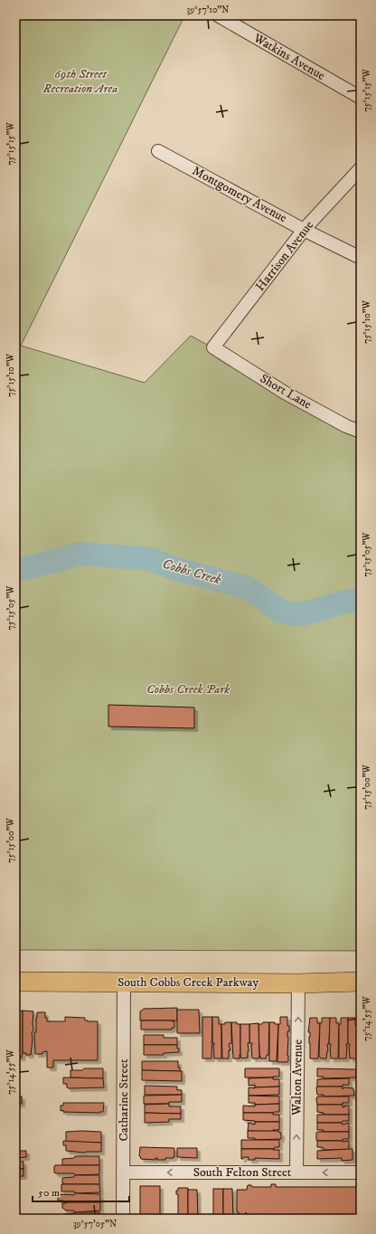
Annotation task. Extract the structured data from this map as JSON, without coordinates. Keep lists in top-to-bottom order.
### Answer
{
  "streets": {
    "main road": ["South Cobbs Creek Parkway"],
    "street": [
      "Watkins Avenue",
      "Montgomery Avenue",
      "Harrison Avenue",
      "Short Lane",
      "Walton Avenue",
      "Catharine Street",
      "South Felton Street"
    ]
  },
  "crossings": [
    ["Montgomery Avenue", "Harrison Avenue"],
    ["Harrison Avenue", "Short Lane"],
    ["South Cobbs Creek Parkway", "Walton Avenue"],
    ["South Cobbs Creek Parkway", "Catharine Street"],
    ["Walton Avenue", "South Felton Street"],
    ["Catharine Street", "South Felton Street"]
  ],
  "one_way": ["Walton Avenue", "South Felton Street"],
  "water": ["Cobbs Creek"],
  "parks": ["69th Street Recreation Area", "Cobbs Creek Park"],
  "scale_bar": "50 m",
  "coordinates": [
    "39°57'10\"N",
    "75°15'15\"W",
    "75°15'10\"W",
    "75°15'05\"W",
    "75°15'00\"W",
    "75°14'55\"W",
    "39°57'05\"N"
  ]
}
